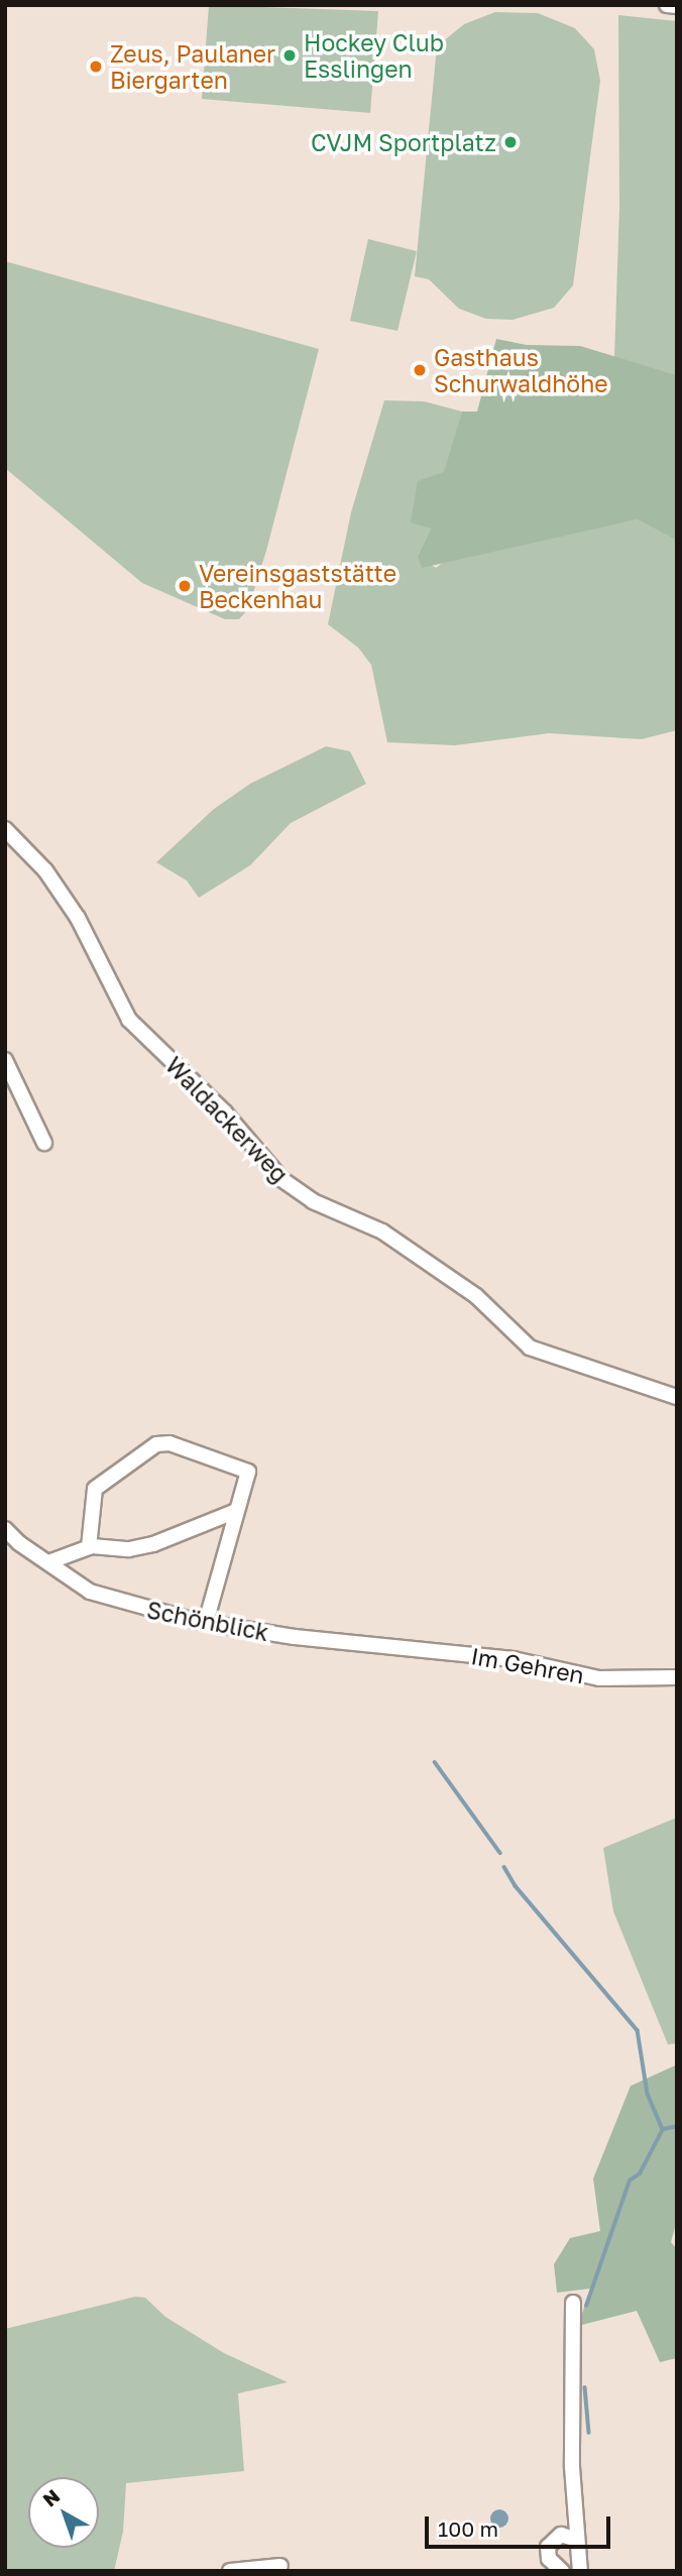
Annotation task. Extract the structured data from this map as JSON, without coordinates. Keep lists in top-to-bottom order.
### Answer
{
  "streets": {
    "street": ["Waldackerweg", "Schönblick", "Im Gehren"]
  },
  "crossings": [
    ["Schönblick", "Im Gehren"]
  ],
  "places": [
    "Hockey Club Esslingen",
    "Zeus, Paulaner Biergarten",
    "CVJM Sportplatz",
    "Gasthaus Schurwaldhöhe",
    "Vereinsgaststätte Beckenhau"
  ],
  "scale_bar": "100 m",
  "north": "top left"
}
